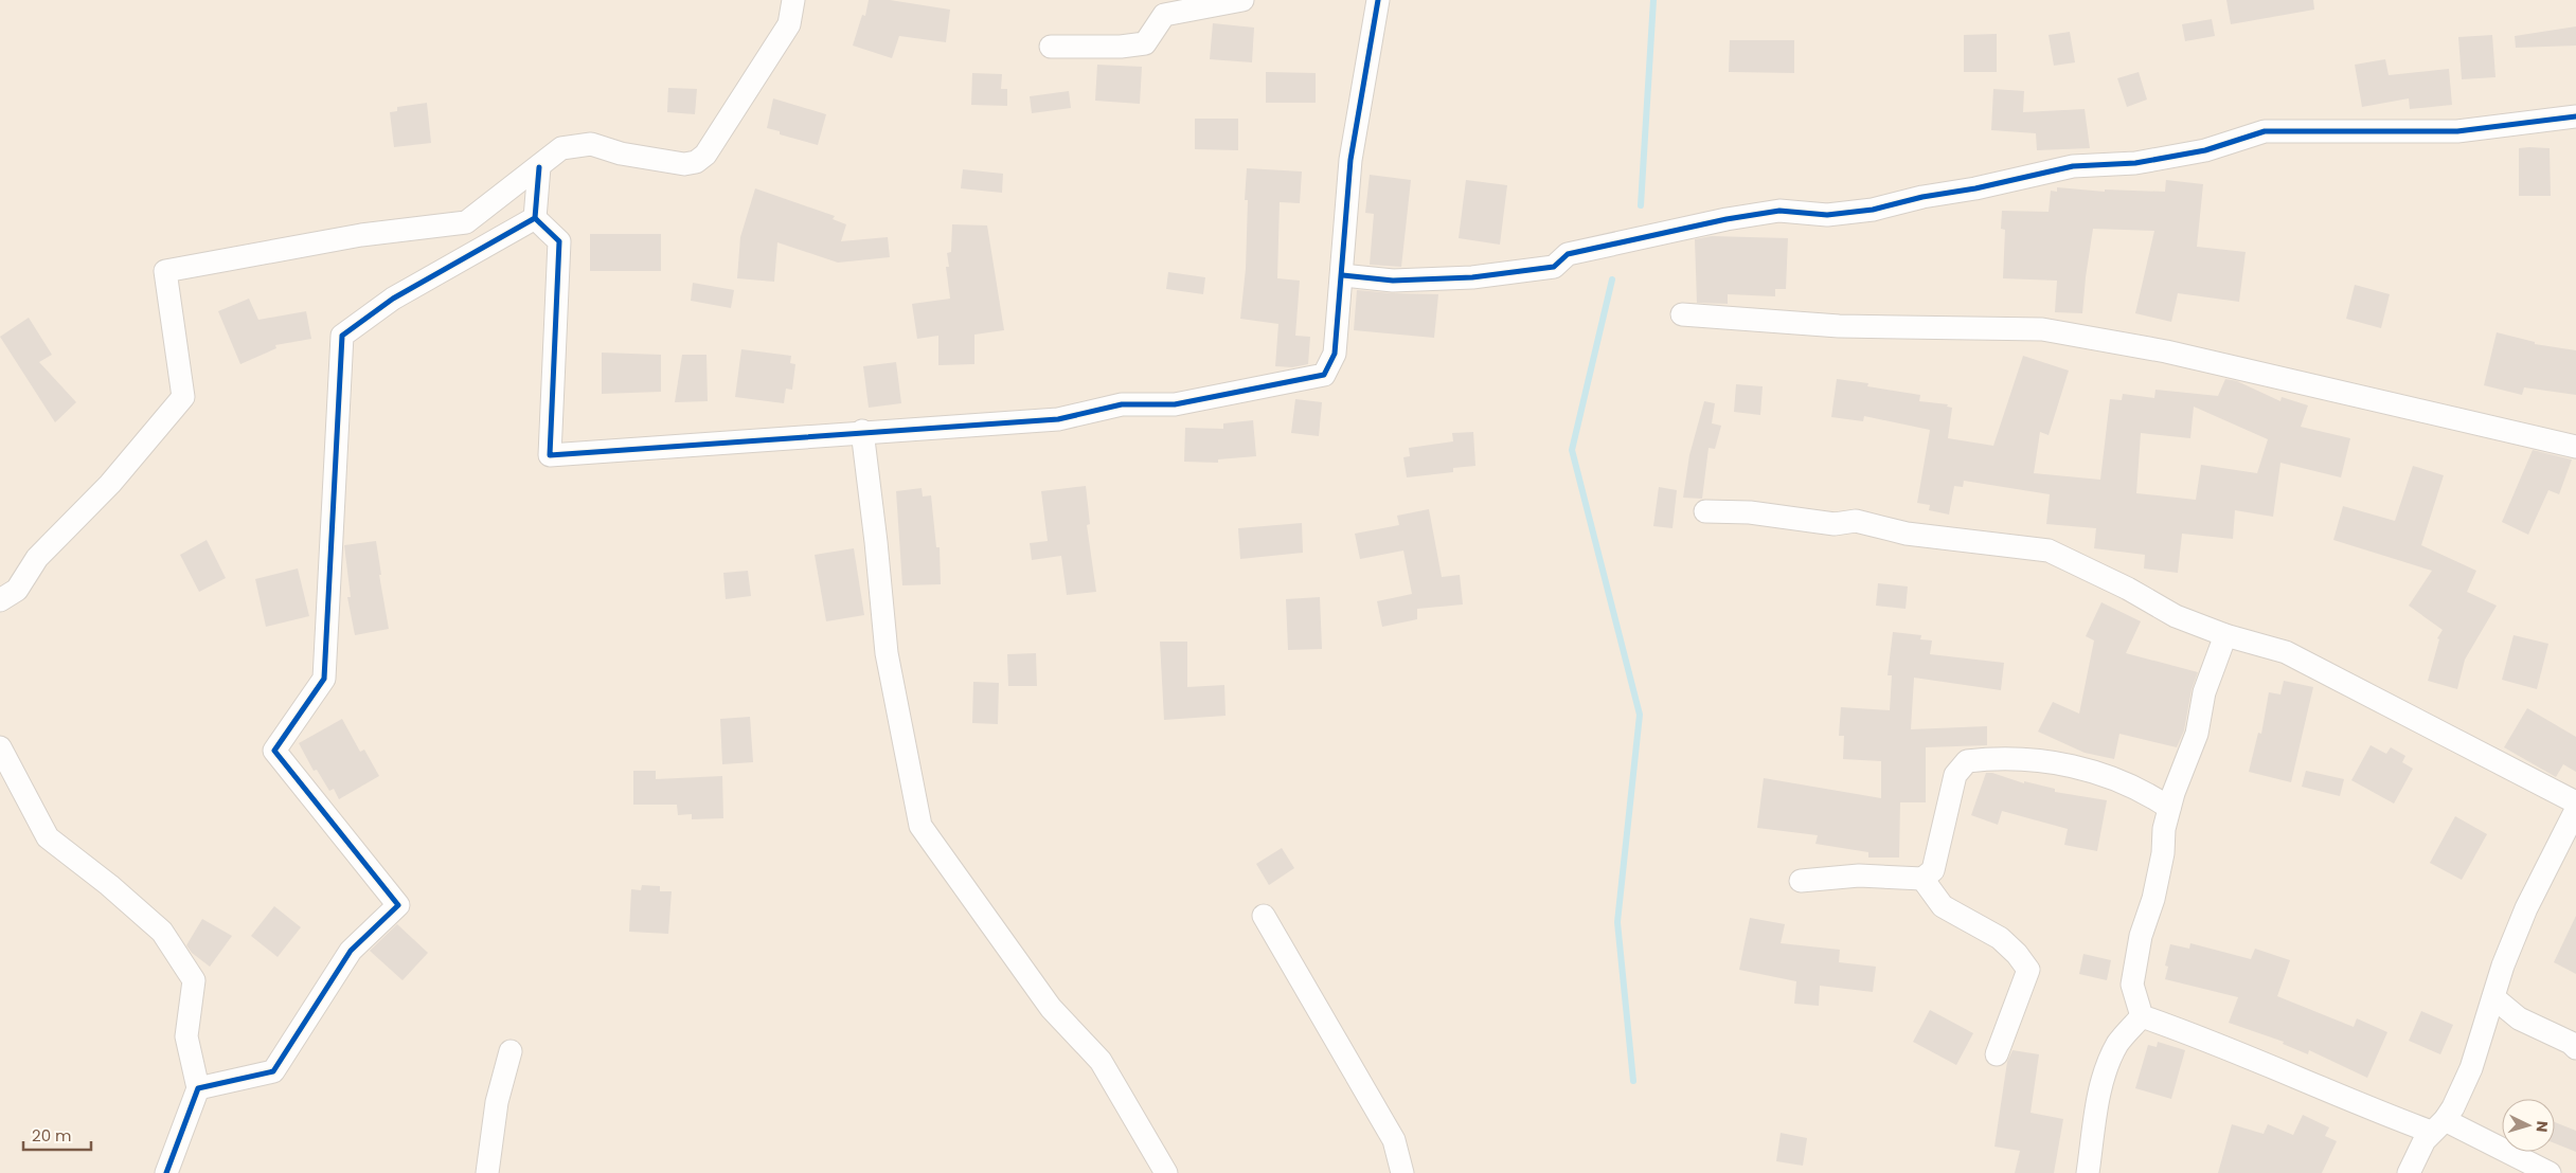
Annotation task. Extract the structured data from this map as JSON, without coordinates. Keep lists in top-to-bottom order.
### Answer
{
  "scale_bar": "20 m",
  "north": "right"
}
